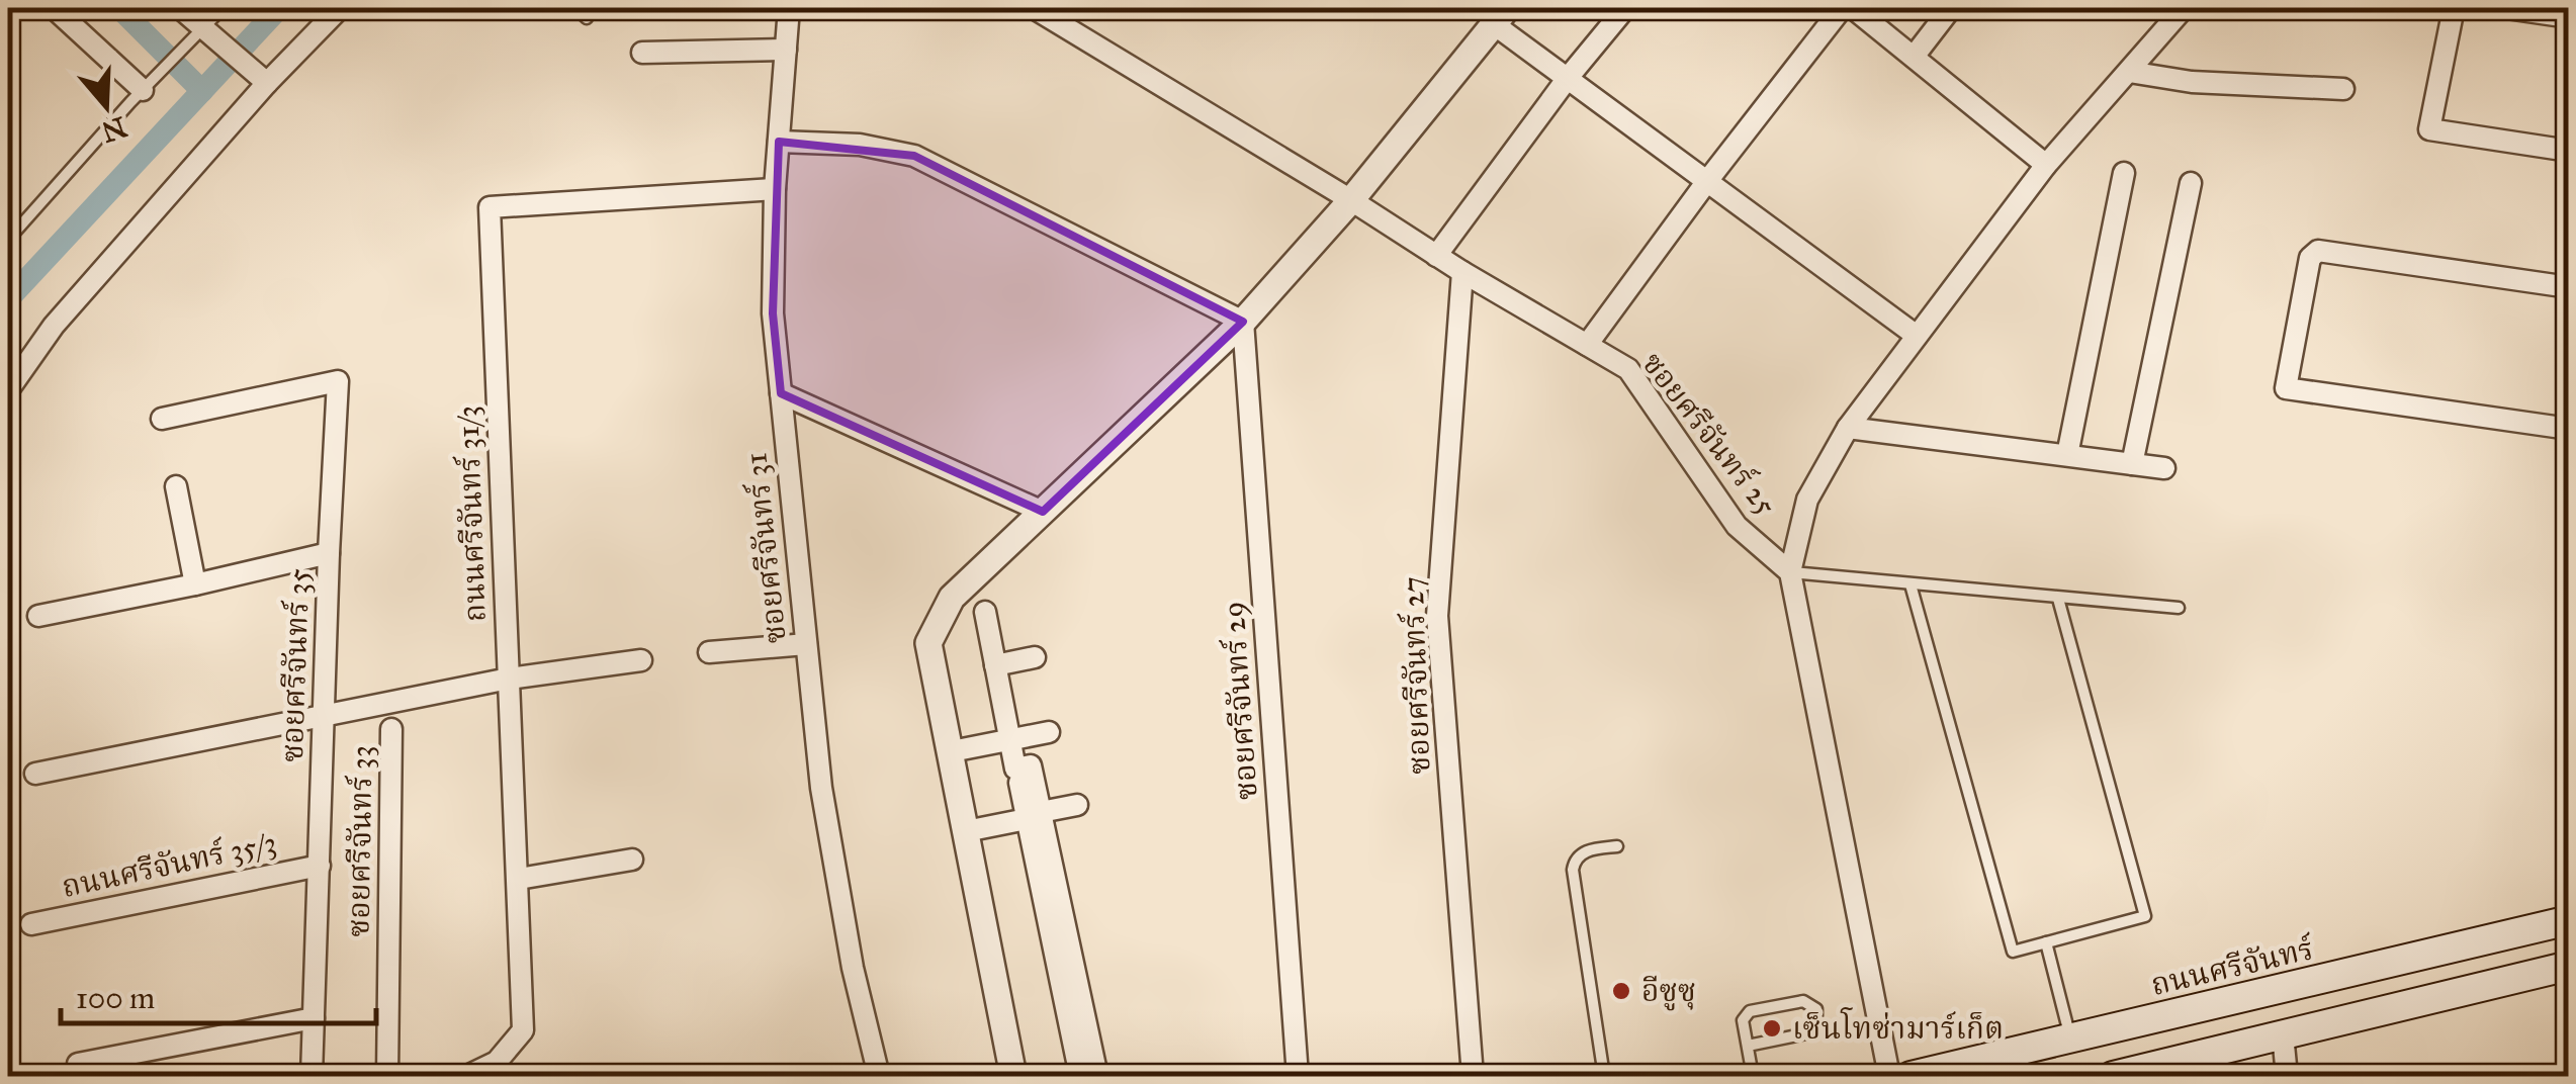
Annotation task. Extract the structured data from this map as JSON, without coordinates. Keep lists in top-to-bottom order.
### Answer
{
  "streets": {
    "main road": ["ถนนศรีจันทร์"],
    "street": [
      "ซอยศรีจันทร์ 25",
      "ถนนศรีจันทร์ 31/3",
      "ซอยศรีจันทร์ 31",
      "ซอยศรีจันทร์ 35",
      "ซอยศรีจันทร์ 27",
      "ซอยศรีจันทร์ 29",
      "ซอยศรีจันทร์ 33",
      "ถนนศรีจันทร์ 35/3"
    ]
  },
  "crossings": [
    ["ซอยศรีจันทร์ 25", "ซอยศรีจันทร์ 27"],
    ["ถนนศรีจันทร์ 31/3", "ซอยศรีจันทร์ 31"],
    ["ซอยศรีจันทร์ 35", "ถนนศรีจันทร์ 35/3"]
  ],
  "places": ["อีซูซุ", "เซ็นโทซ่ามาร์เก็ต"],
  "scale_bar": "100 m",
  "north": "bottom"
}
